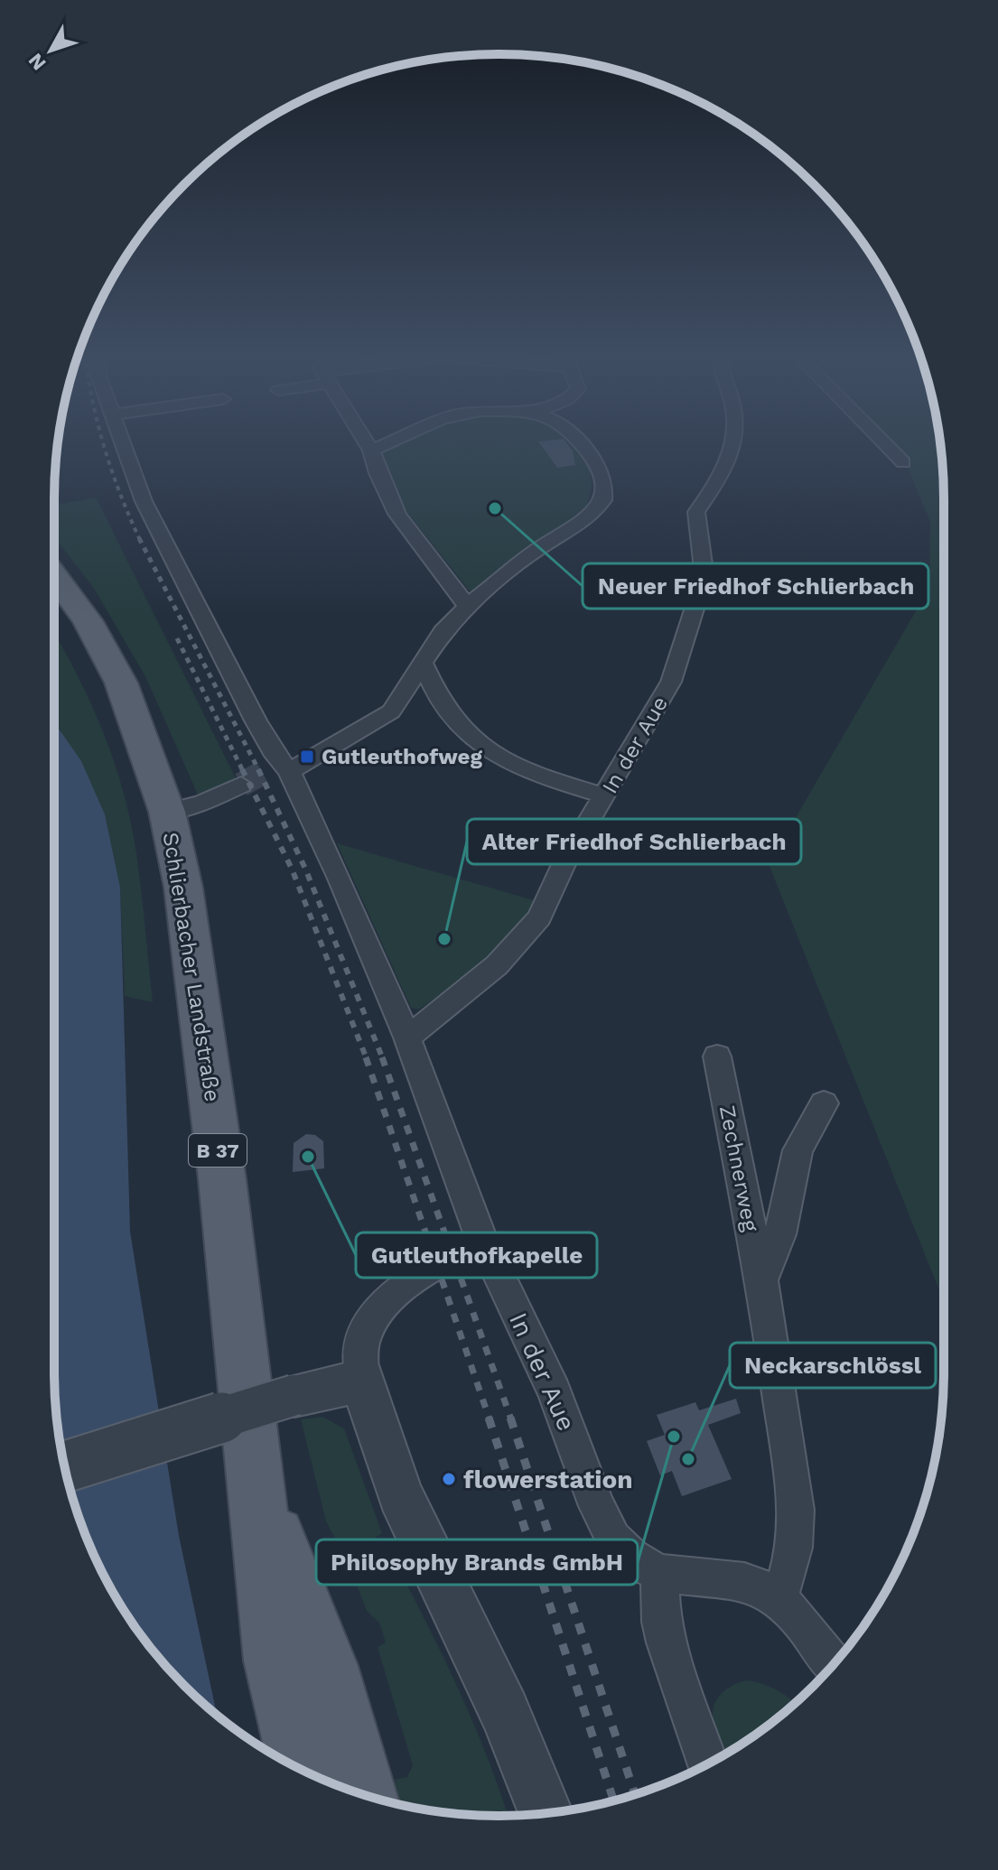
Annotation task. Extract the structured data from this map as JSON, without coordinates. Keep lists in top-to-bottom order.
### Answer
{
  "streets": {
    "main road": ["Schlierbacher Landstraße", "B 37"],
    "street": ["In der Aue", "Zechnerweg"]
  },
  "crossings": [
    ["In der Aue", "Zechnerweg"]
  ],
  "places": {
    "other": [
      "Neuer Friedhof Schlierbach",
      "Alter Friedhof Schlierbach",
      "Gutleuthofkapelle",
      "Philosophy Brands GmbH",
      "Neckarschlössl",
      "flowerstation"
    ],
    "transit": ["Gutleuthofweg"]
  },
  "north": "bottom left"
}
